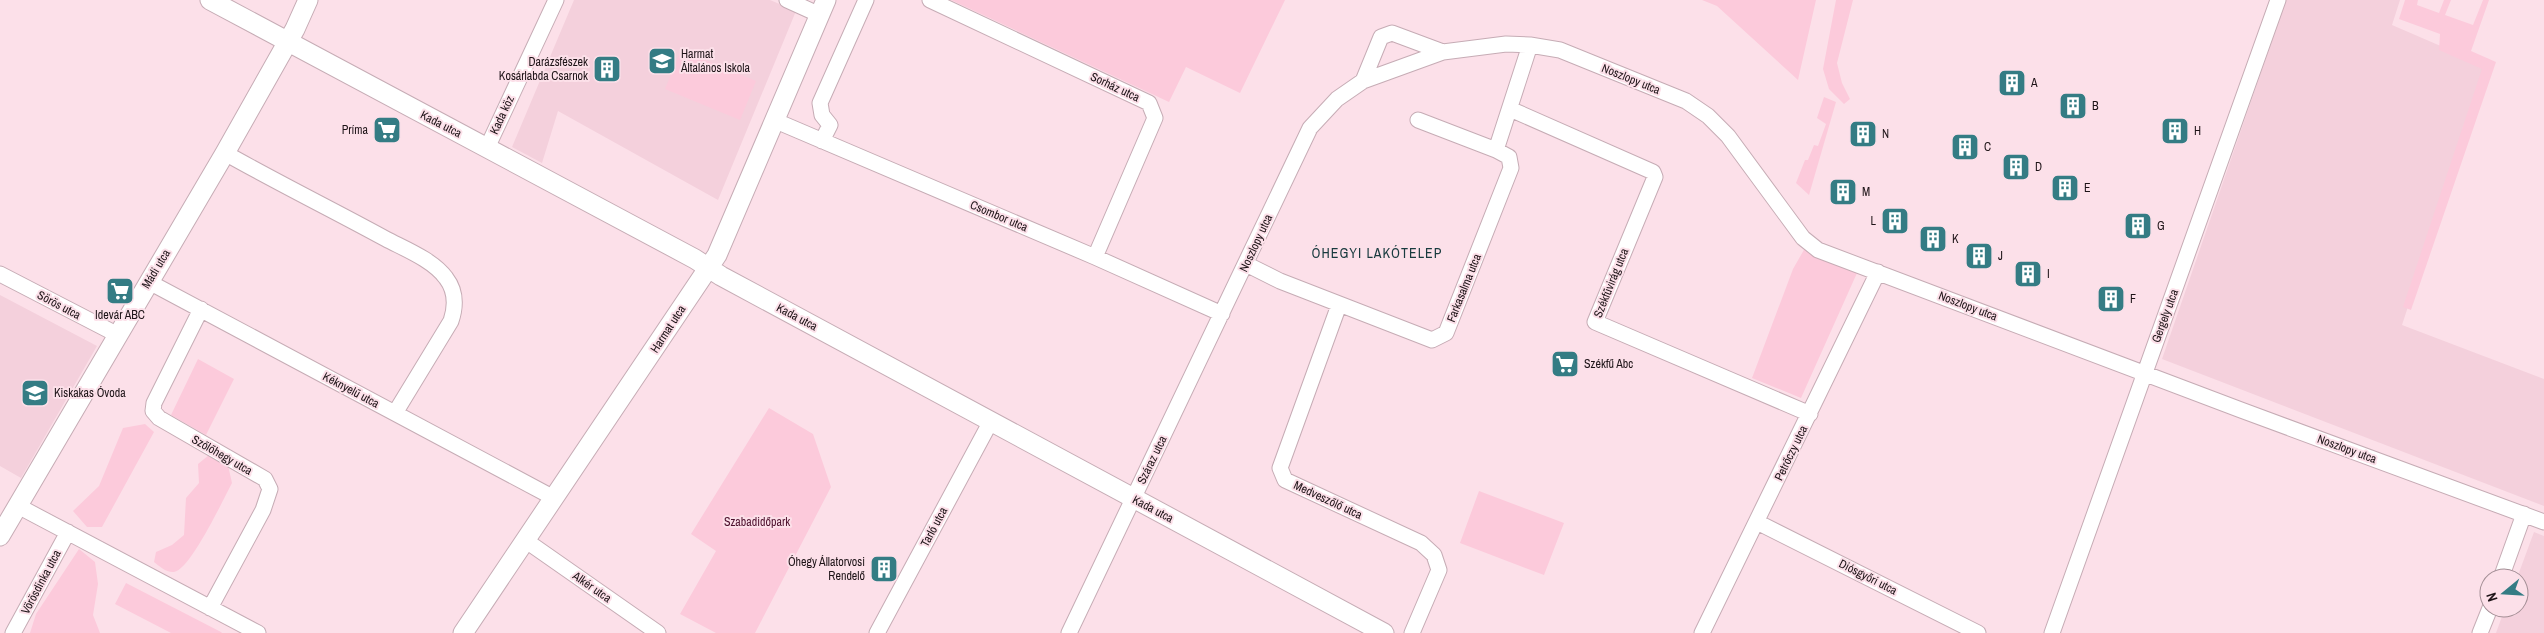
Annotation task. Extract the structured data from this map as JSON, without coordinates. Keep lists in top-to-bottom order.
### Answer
{
  "streets": {
    "street": [
      "Noszlopy utca",
      "Sorház utca",
      "Kada köz",
      "Kada utca",
      "Csombor utca",
      "Mádi utca",
      "Székfűvirág utca",
      "Farkasalma utca",
      "Sörös utca",
      "Gergely utca",
      "Harmat utca",
      "Kéknyelű utca",
      "Petrőczy utca",
      "Szőlőhegy utca",
      "Száraz utca",
      "Medveszőlő utca",
      "Tarló utca",
      "Diósgyőri utca",
      "Vörösdinka utca",
      "Alkér utca"
    ]
  },
  "crossings": [
    ["Noszlopy utca", "Csombor utca"],
    ["Noszlopy utca", "Farkasalma utca"],
    ["Noszlopy utca", "Gergely utca"],
    ["Noszlopy utca", "Petrőczy utca"],
    ["Noszlopy utca", "Száraz utca"],
    ["Sorház utca", "Csombor utca"],
    ["Kada köz", "Kada utca"],
    ["Kada utca", "Mádi utca"],
    ["Kada utca", "Harmat utca"],
    ["Kada utca", "Száraz utca"],
    ["Kada utca", "Tarló utca"],
    ["Csombor utca", "Harmat utca"],
    ["Csombor utca", "Száraz utca"],
    ["Mádi utca", "Sörös utca"],
    ["Mádi utca", "Kéknyelű utca"],
    ["Székfűvirág utca", "Petrőczy utca"],
    ["Farkasalma utca", "Medveszőlő utca"],
    ["Harmat utca", "Kéknyelű utca"],
    ["Harmat utca", "Alkér utca"],
    ["Kéknyelű utca", "Szőlőhegy utca"],
    ["Petrőczy utca", "Diósgyőri utca"]
  ],
  "districts": ["ÓHEGYI LAKÓTELEP"],
  "parks": ["Szabadidőpark"],
  "places": {
    "school or university": ["Harmat Általános Iskola", "Kiskakas Óvoda"],
    "building": [
      "Darázsfészek Kosárlabda Csarnok",
      "A",
      "B",
      "H",
      "N",
      "C",
      "D",
      "E",
      "M",
      "L",
      "G",
      "K",
      "J",
      "I",
      "F",
      "Óhegy Állatorvosi Rendelő"
    ],
    "supermarket": ["Príma", "Idevár ABC", "Székfű Abc"]
  },
  "north": "left"
}
